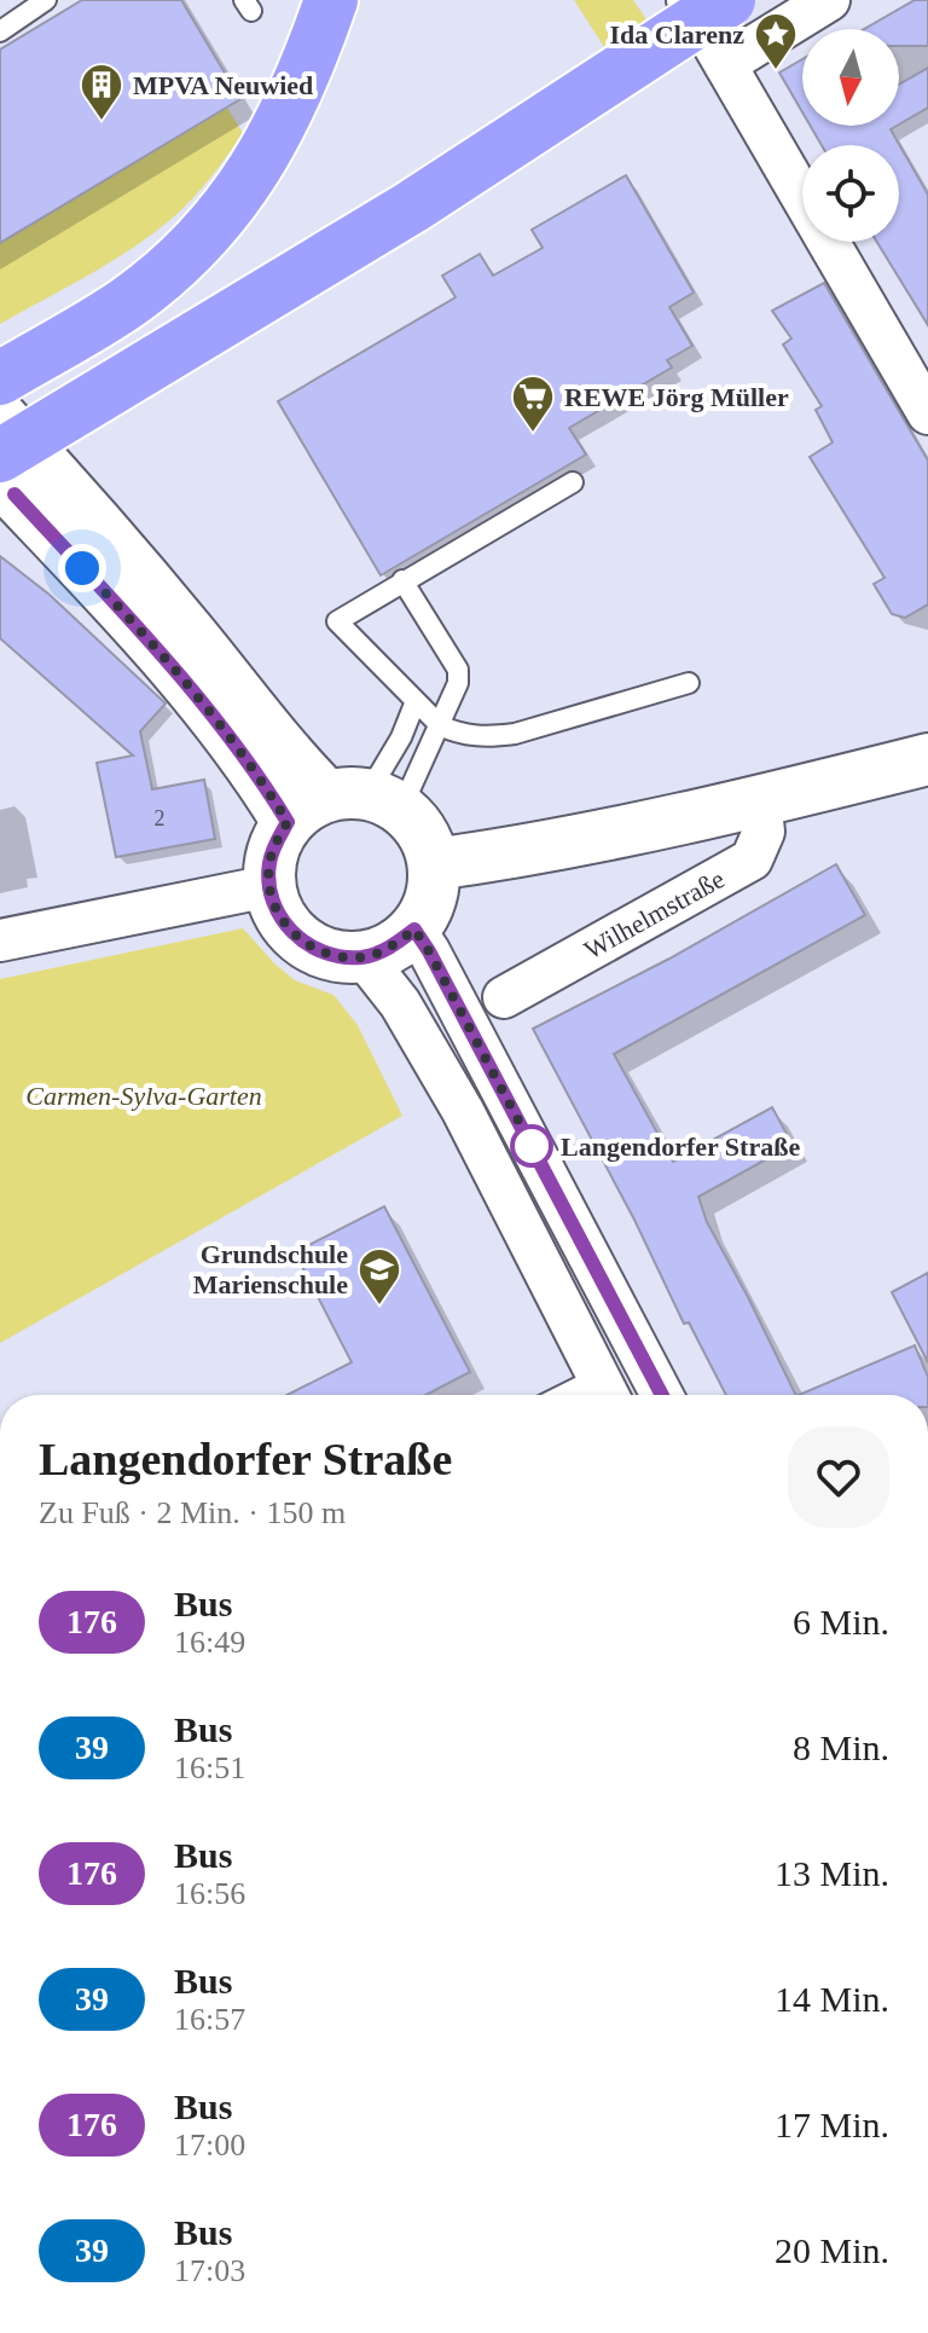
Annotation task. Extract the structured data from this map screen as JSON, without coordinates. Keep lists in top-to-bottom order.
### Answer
{
  "streets": {
    "street": ["Wilhelmstraße"]
  },
  "parks": ["Carmen-Sylva-Garten"],
  "places": {
    "place": ["Ida Clarenz"],
    "building": ["MPVA Neuwied"],
    "supermarket": ["REWE Jörg Müller"],
    "other": ["Langendorfer Straße"],
    "school or university": ["Grundschule Marienschule"]
  },
  "lines": ["bus line 176"],
  "house_numbers": ["2"],
  "north": "bottom",
  "page": {
    "heading": ["Langendorfer Straße", "Zu Fuß · 2 Min. · 150 m"],
    "list": [
      {
        "mark": "176",
        "name": "Bus",
        "note": "16:49",
        "value": "6 Min."
      },
      {
        "mark": "39",
        "name": "Bus",
        "note": "16:51",
        "value": "8 Min."
      },
      {
        "mark": "176",
        "name": "Bus",
        "note": "16:56",
        "value": "13 Min."
      },
      {
        "mark": "39",
        "name": "Bus",
        "note": "16:57",
        "value": "14 Min."
      },
      {
        "mark": "176",
        "name": "Bus",
        "note": "17:00",
        "value": "17 Min."
      },
      {
        "mark": "39",
        "name": "Bus",
        "note": "17:03",
        "value": "20 Min."
      }
    ]
  }
}
